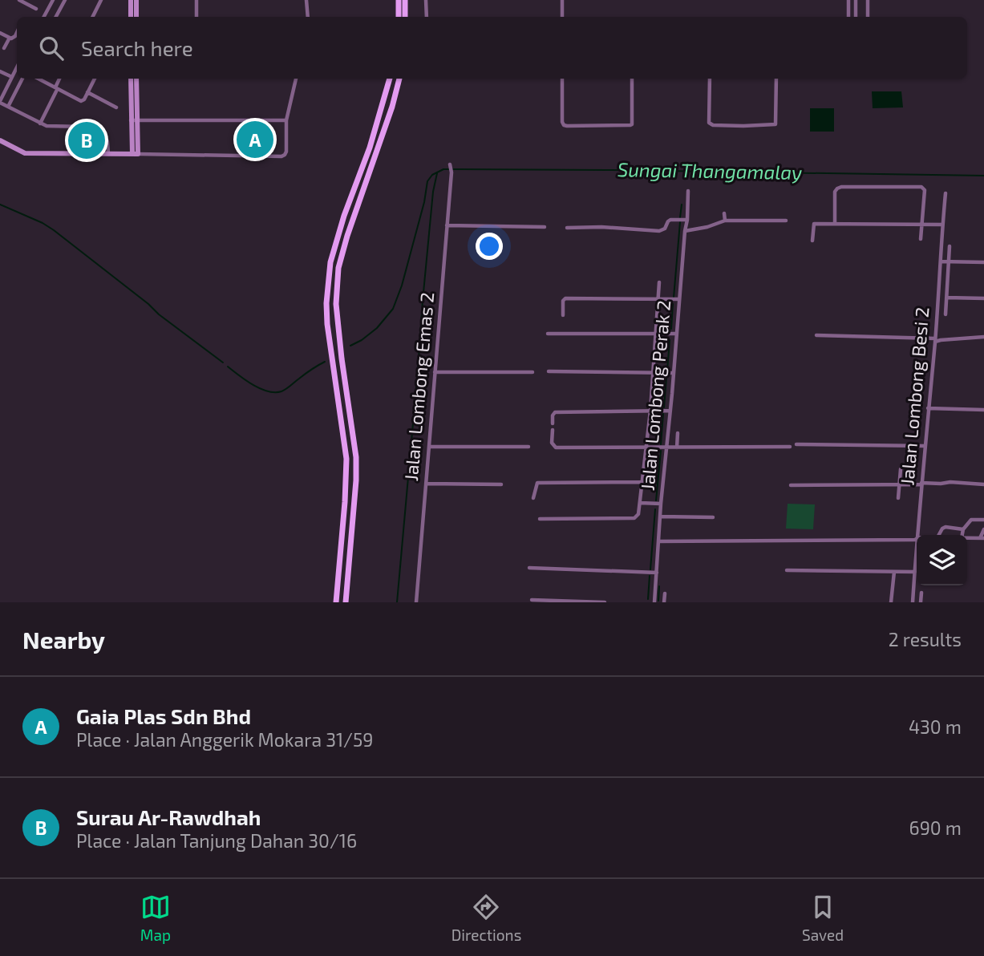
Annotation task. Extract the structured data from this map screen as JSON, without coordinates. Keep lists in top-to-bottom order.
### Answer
{
  "streets": {
    "street": ["Jalan Lombong Emas 2", "Jalan Lombong Perak 2", "Jalan Lombong Besi 2"]
  },
  "water": ["Sungai Thangamalay"],
  "page": {
    "search": "Search here",
    "pins": ["A", "B"],
    "heading": ["Nearby", "2 results"],
    "list": [
      {
        "mark": "A",
        "name": "Gaia Plas Sdn Bhd",
        "note": "Place · Jalan Anggerik Mokara 31/59",
        "value": "430 m"
      },
      {
        "mark": "B",
        "name": "Surau Ar-Rawdhah",
        "note": "Place · Jalan Tanjung Dahan 30/16",
        "value": "690 m"
      }
    ],
    "nav": ["Map", "Directions", "Saved"]
  }
}
